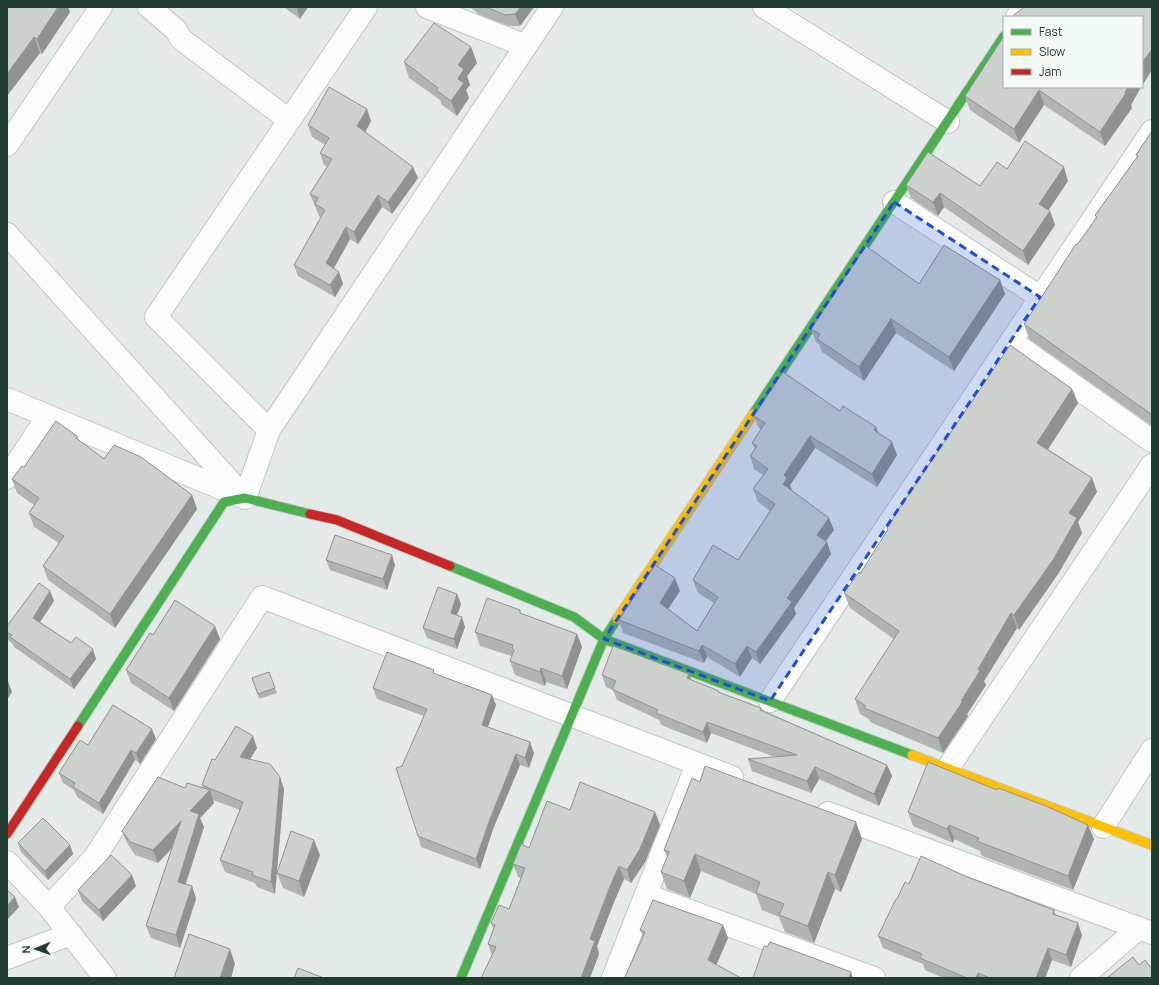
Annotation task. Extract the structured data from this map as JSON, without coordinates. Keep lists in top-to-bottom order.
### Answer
{
  "legend": ["Fast", "Slow", "Jam"],
  "north": "left"
}
